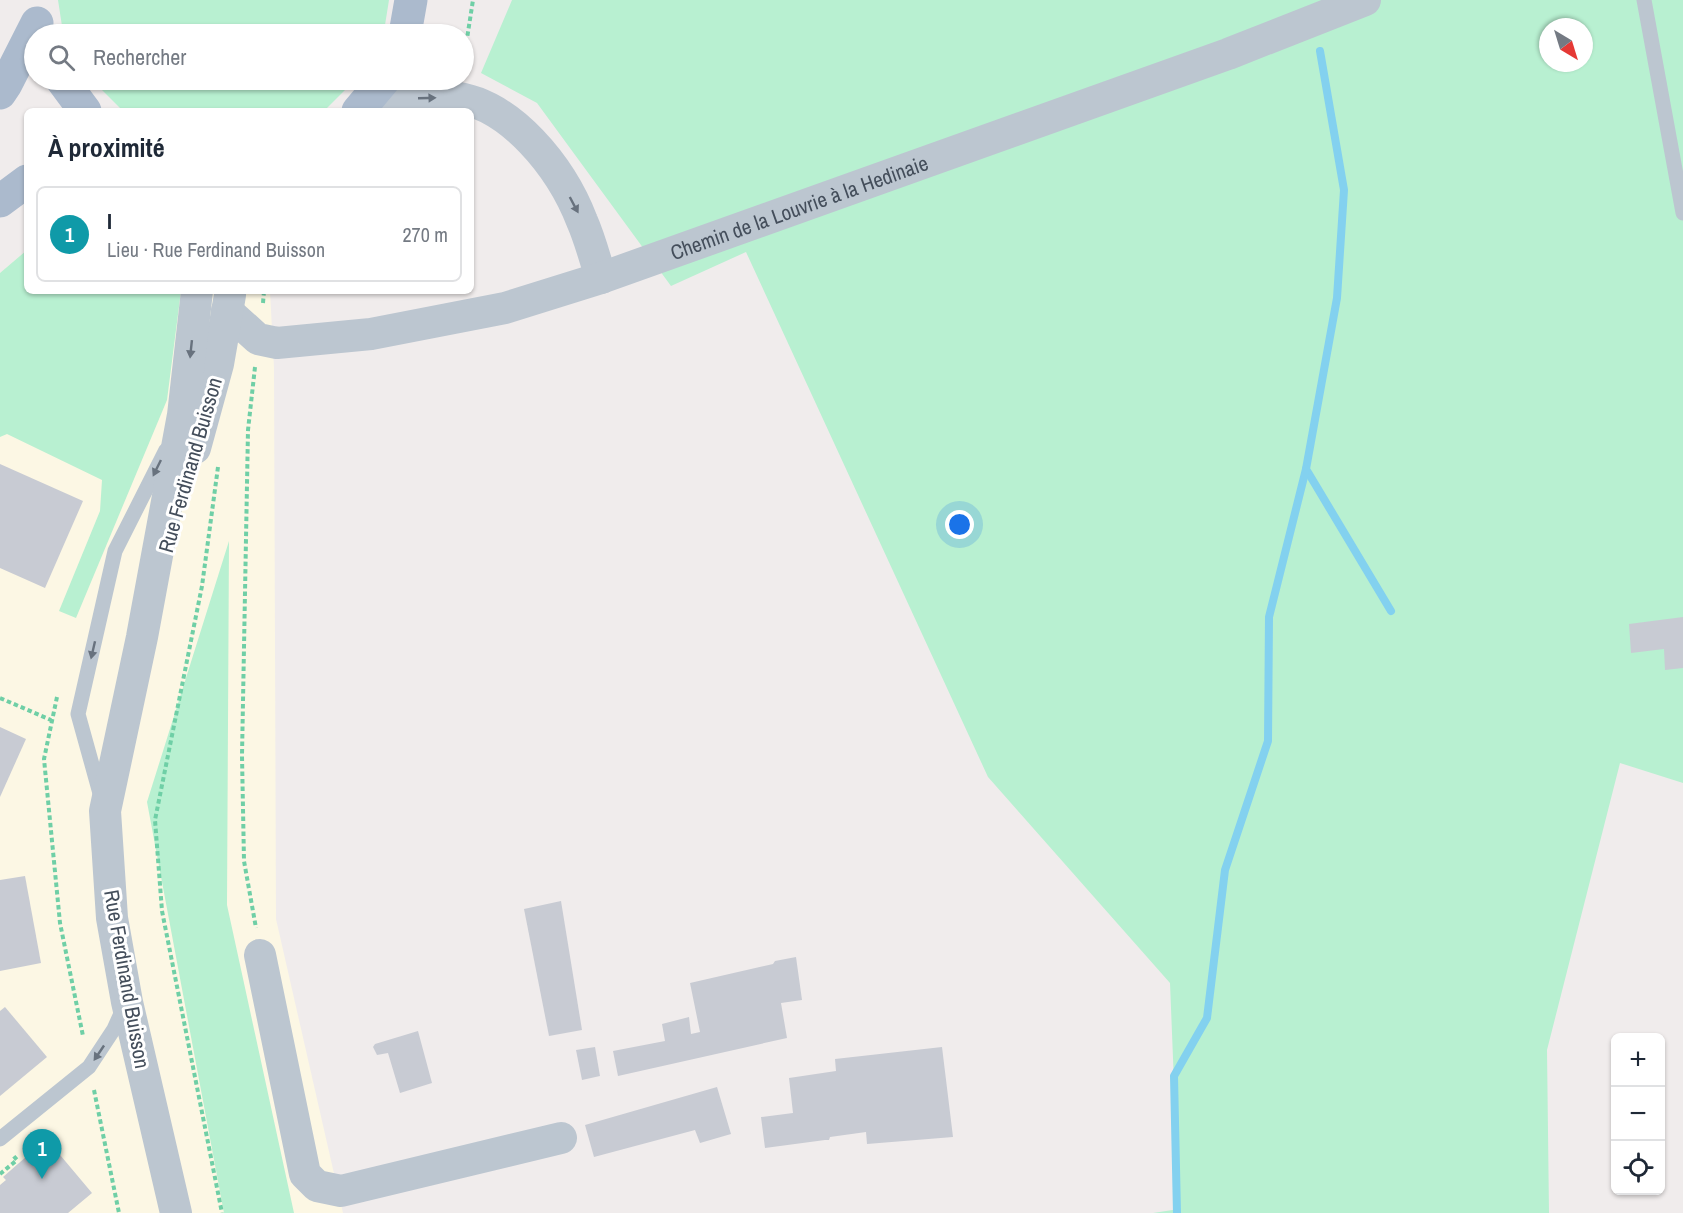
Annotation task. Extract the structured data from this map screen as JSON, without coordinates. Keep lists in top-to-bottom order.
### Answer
{
  "streets": {
    "street": ["Chemin de la Louvrie à la Hedinaie", "Rue Ferdinand Buisson"]
  },
  "north": "bottom right",
  "page": {
    "search": "Rechercher",
    "heading": "À proximité",
    "list": [
      {
        "mark": "1",
        "name": "I",
        "note": "Lieu · Rue Ferdinand Buisson",
        "value": "270 m"
      }
    ],
    "map_buttons": ["+", "−"],
    "pins": "1"
  }
}
